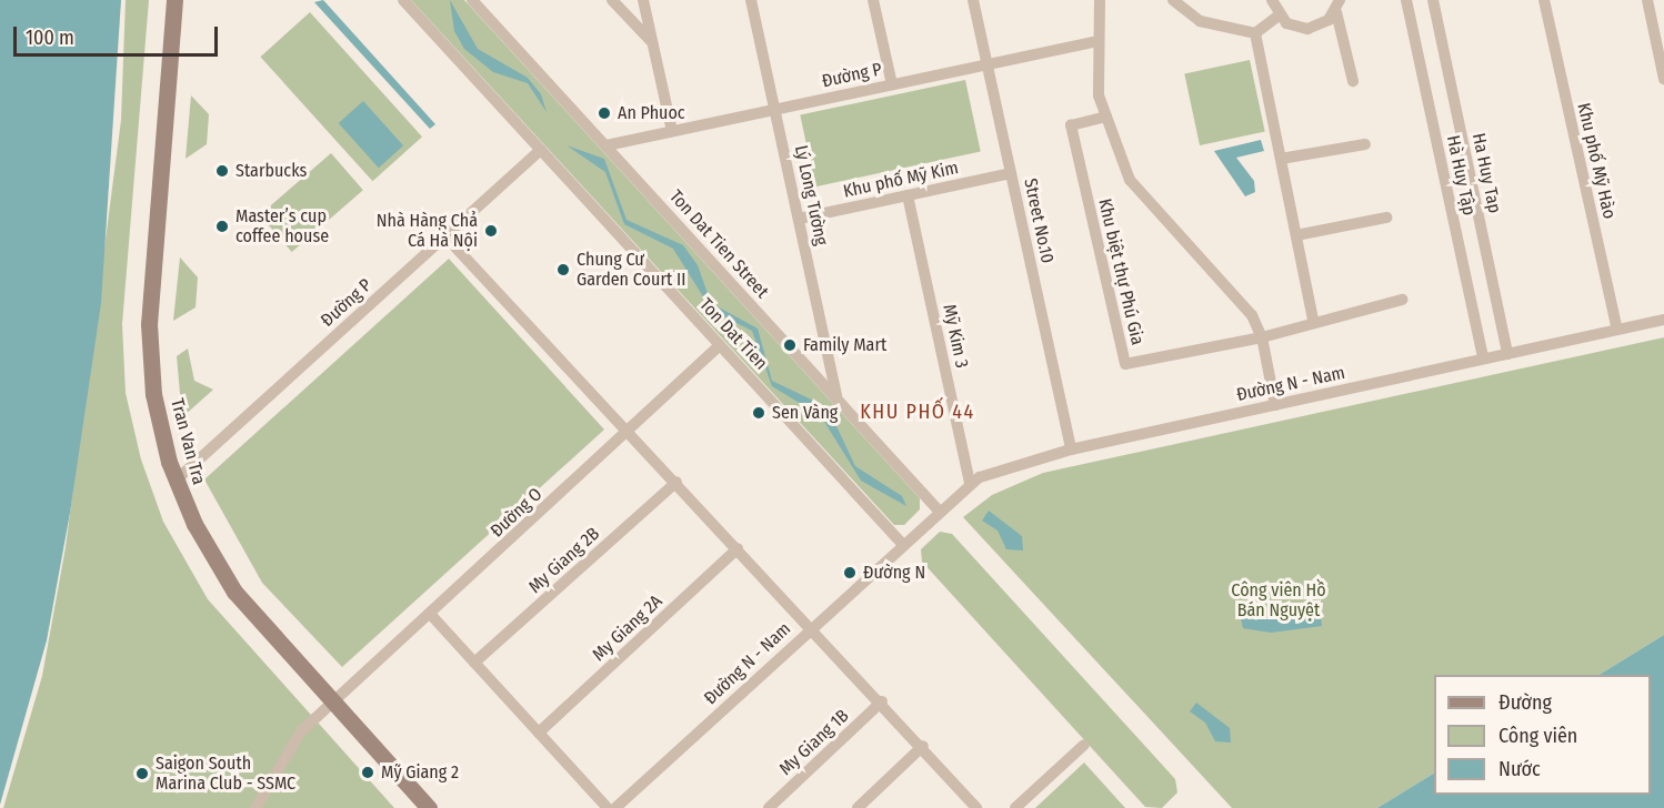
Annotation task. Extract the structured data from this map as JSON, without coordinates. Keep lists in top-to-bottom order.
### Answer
{
  "streets": {
    "main road": ["Tran Van Tra"],
    "street": [
      "Đường P",
      "Khu phố Mỹ Hào",
      "Ha Huy Tap",
      "Hà Huy Tập",
      "Khu phố Mỹ Kim",
      "Lý Long Tường",
      "Street No.10",
      "Ton Dat Tien Street",
      "Khu biệt thự Phú Gia",
      "Ton Dat Tien",
      "Mỹ Kim 3",
      "Đường N - Nam",
      "Đường O",
      "My Giang 2B",
      "My Giang 2A",
      "My Giang 1B"
    ]
  },
  "crossings": [
    ["Đường P", "Lý Long Tường"],
    ["Đường P", "Street No.10"],
    ["Đường P", "Ton Dat Tien Street"],
    ["Đường P", "Ton Dat Tien"],
    ["Đường P", "Tran Van Tra"],
    ["Khu phố Mỹ Hào", "Đường N - Nam"],
    ["Ha Huy Tap", "Đường N - Nam"],
    ["Hà Huy Tập", "Đường N - Nam"],
    ["Khu phố Mỹ Kim", "Lý Long Tường"],
    ["Khu phố Mỹ Kim", "Street No.10"],
    ["Khu phố Mỹ Kim", "Mỹ Kim 3"],
    ["Lý Long Tường", "Ton Dat Tien Street"],
    ["Street No.10", "Đường N - Nam"],
    ["Ton Dat Tien Street", "Đường N - Nam"],
    ["Khu biệt thự Phú Gia", "Đường N - Nam"],
    ["Ton Dat Tien", "Đường N - Nam"],
    ["Ton Dat Tien", "Đường O"],
    ["Mỹ Kim 3", "Đường N - Nam"],
    ["Tran Van Tra", "Đường O"]
  ],
  "districts": ["KHU PHỐ 44"],
  "parks": ["Công viên Hồ Bán Nguyệt"],
  "places": [
    "An Phuoc",
    "Starbucks",
    "Master’s cup coffee house",
    "Nhà Hàng Chả Cá Hà Nội",
    "Chung Cư Garden Court II",
    "Family Mart",
    "Sen Vàng",
    "Đường N",
    "Mỹ Giang 2",
    "Saigon South Marina Club - SSMC"
  ],
  "legend": ["Đường", "Công viên", "Nước"],
  "scale_bar": "100 m"
}
